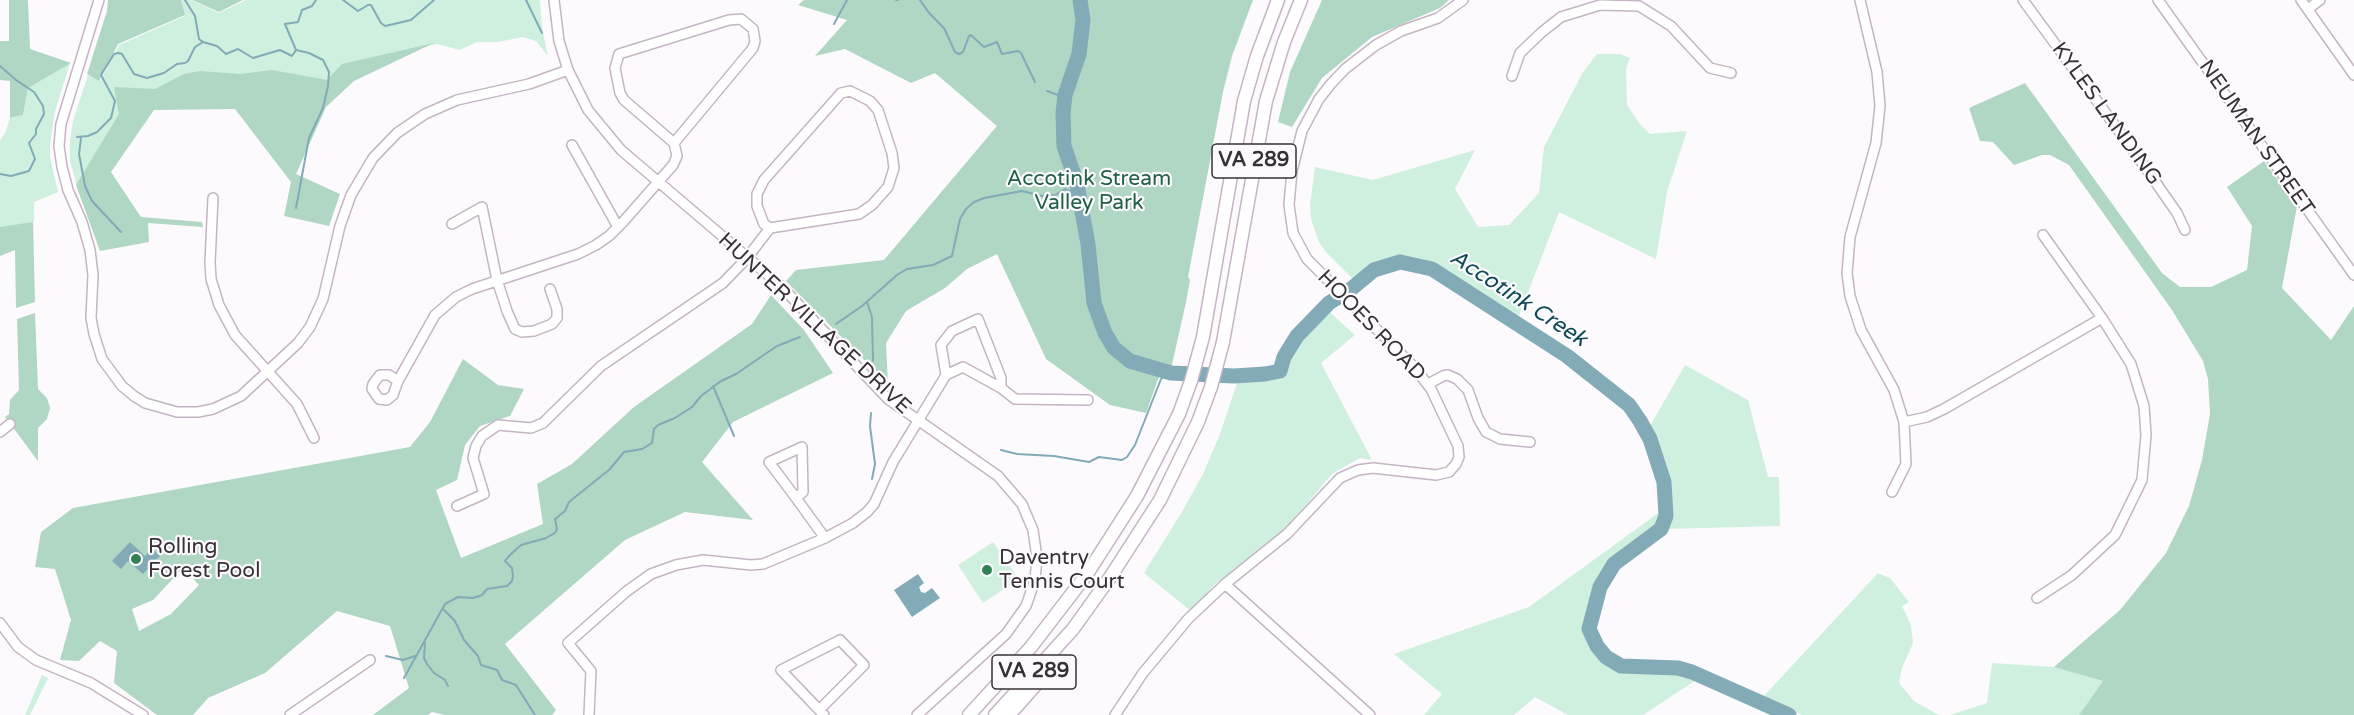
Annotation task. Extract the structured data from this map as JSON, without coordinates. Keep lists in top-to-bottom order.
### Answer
{
  "streets": {
    "main road": ["VA 289"],
    "street": [
      "KYLES LANDING",
      "NEUMAN STREET",
      "HUNTER VILLAGE DRIVE",
      "HOOES ROAD"
    ]
  },
  "water": ["Accotink Creek"],
  "parks": ["Accotink Stream Valley Park"],
  "places": ["Rolling Forest Pool", "Daventry Tennis Court"]
}
